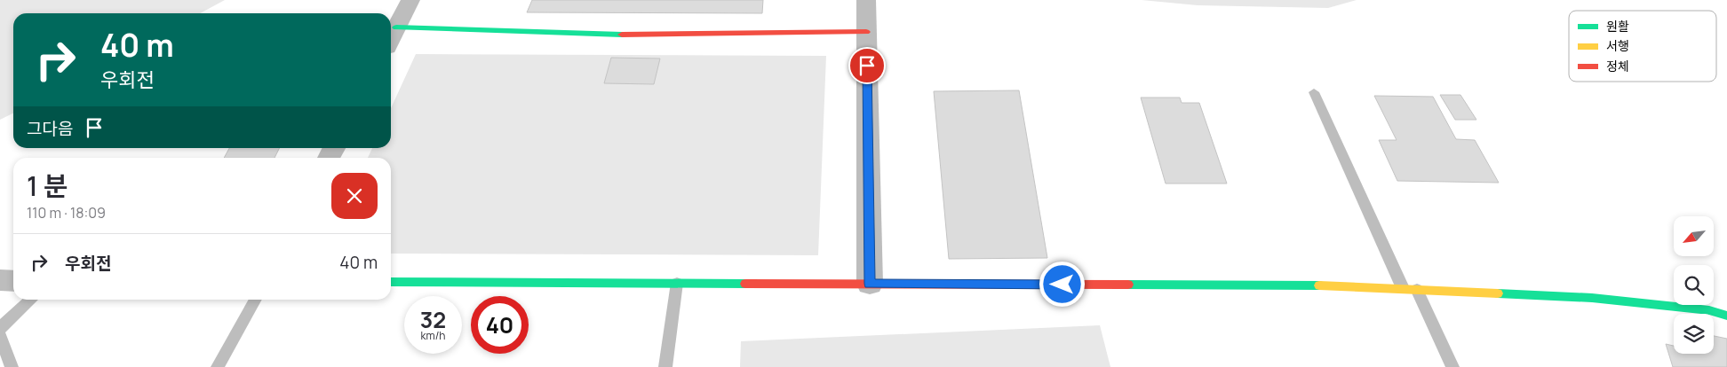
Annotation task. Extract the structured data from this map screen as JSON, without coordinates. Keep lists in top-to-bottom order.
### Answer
{
  "legend": ["원활", "서행", "정체"],
  "north": "bottom left",
  "page": {
    "turn": ["40 m", "우회전"],
    "then": "그다음",
    "heading": ["1 분", "110 m · 18:09"],
    "list": [
      {
        "name": "우회전",
        "value": "40 m"
      }
    ],
    "speed": "32 km/h",
    "limit": "40"
  }
}
